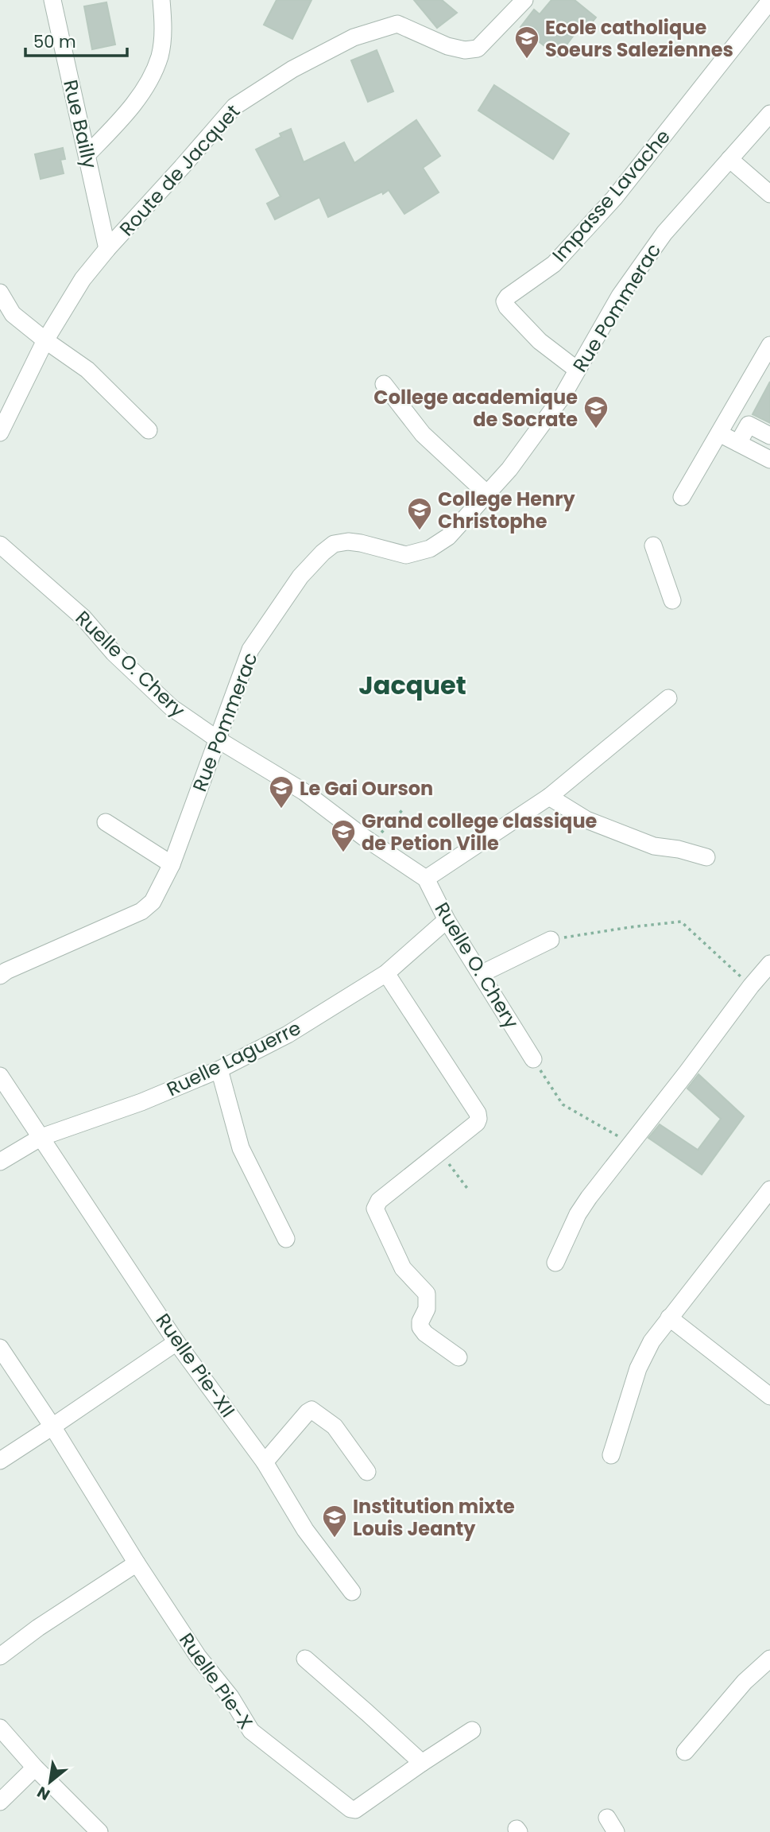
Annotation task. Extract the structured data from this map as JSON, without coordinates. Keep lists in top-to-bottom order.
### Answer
{
  "streets": {
    "street": [
      "Rue Bailly",
      "Route de Jacquet",
      "Impasse Lavache",
      "Rue Pommerac",
      "Ruelle O. Chery",
      "Ruelle Laguerre",
      "Ruelle Pie-XII",
      "Ruelle Pie-X"
    ]
  },
  "crossings": [
    ["Rue Bailly", "Route de Jacquet"],
    ["Impasse Lavache", "Rue Pommerac"],
    ["Rue Pommerac", "Ruelle O. Chery"],
    ["Ruelle O. Chery", "Ruelle Laguerre"],
    ["Ruelle Laguerre", "Ruelle Pie-XII"]
  ],
  "districts": ["Jacquet"],
  "places": {
    "school or university": [
      "Ecole catholique Soeurs Saleziennes",
      "College academique de Socrate",
      "College Henry Christophe",
      "Le Gai Ourson",
      "Grand college classique de Petion Ville",
      "Institution mixte Louis Jeanty"
    ]
  },
  "scale_bar": "50 m",
  "north": "bottom left"
}
